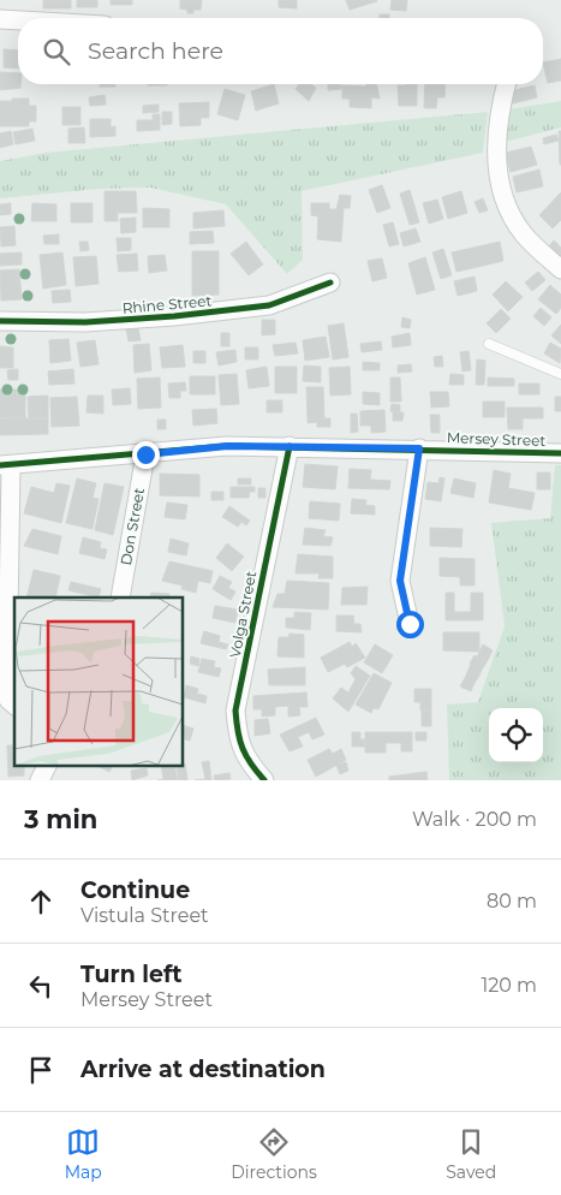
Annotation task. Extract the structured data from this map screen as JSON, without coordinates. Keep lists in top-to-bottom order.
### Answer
{
  "streets": {
    "street": [
      "Rhine Street",
      "Mersey Street",
      "Don Street",
      "Volga Street"
    ]
  },
  "crossings": [
    ["Mersey Street", "Don Street"],
    ["Mersey Street", "Volga Street"]
  ],
  "page": {
    "search": "Search here",
    "heading": ["3 min", "Walk · 200 m"],
    "list": [
      ["Continue", "Vistula Street", "80 m"],
      ["Turn left", "Mersey Street", "120 m"],
      "Arrive at destination"
    ],
    "nav": ["Map", "Directions", "Saved"]
  }
}
